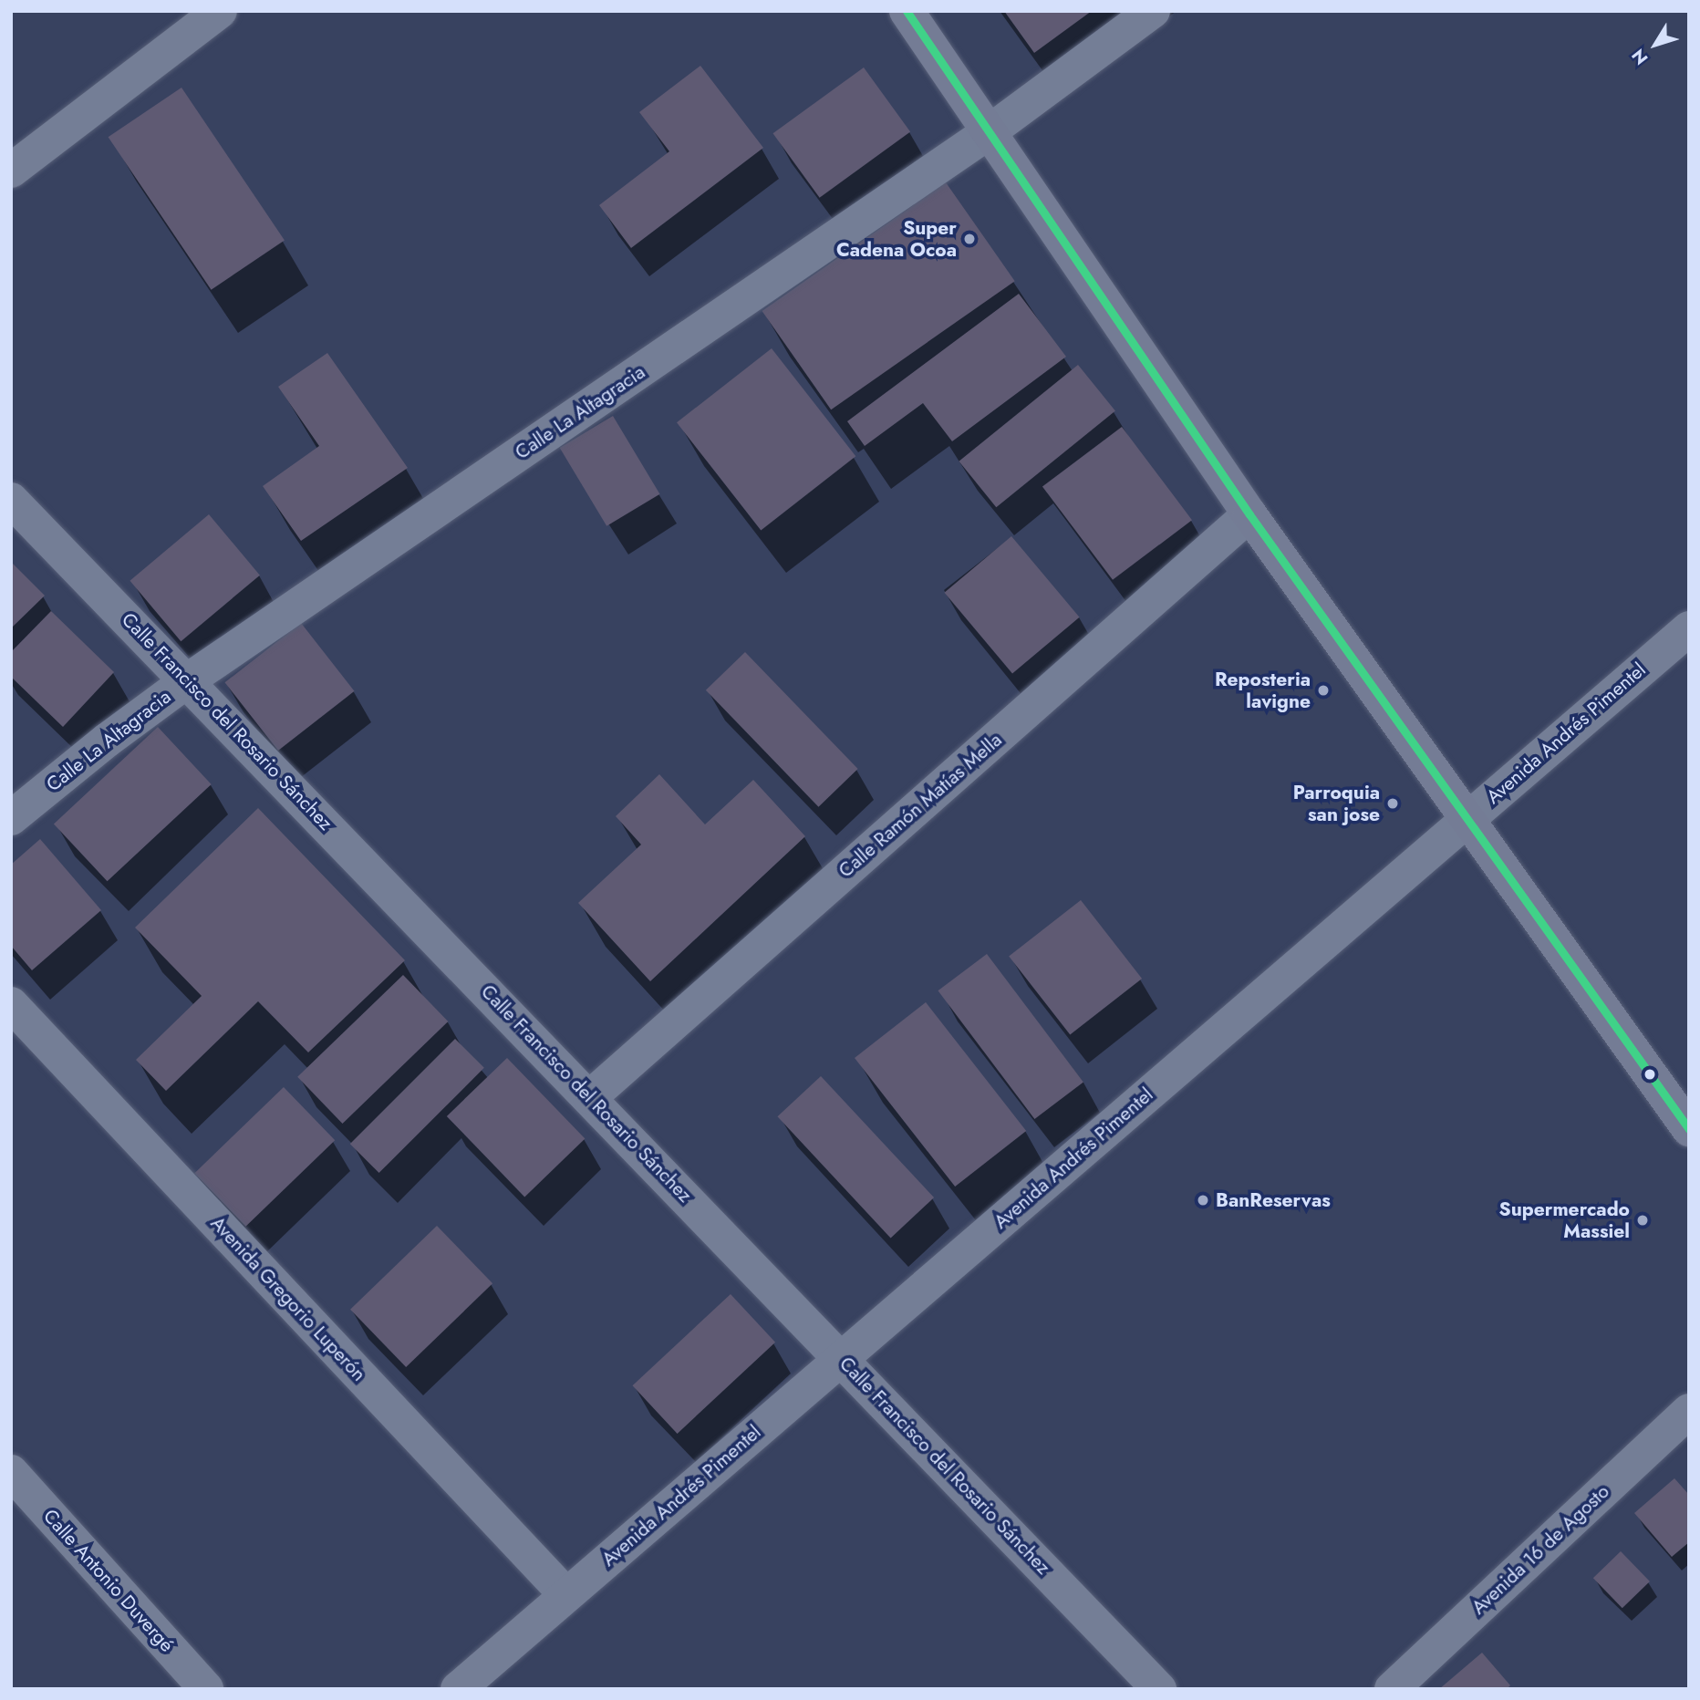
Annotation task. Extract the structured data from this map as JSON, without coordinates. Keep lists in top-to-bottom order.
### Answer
{
  "streets": {
    "street": [
      "Calle La Altagracia",
      "Calle Francisco del Rosario Sánchez",
      "Avenida Andrés Pimentel",
      "Calle Ramón Matías Mella",
      "Avenida Gregorio Luperón",
      "Avenida 16 de Agosto",
      "Calle Antonio Duvergé"
    ]
  },
  "crossings": [
    ["Calle La Altagracia", "Calle Francisco del Rosario Sánchez"],
    ["Calle Francisco del Rosario Sánchez", "Avenida Andrés Pimentel"],
    ["Calle Francisco del Rosario Sánchez", "Calle Ramón Matías Mella"],
    ["Avenida Andrés Pimentel", "Avenida Gregorio Luperón"]
  ],
  "places": [
    "Super Cadena Ocoa",
    "Reposteria lavigne",
    "Parroquia san jose",
    "BanReservas",
    "Supermercado Massiel"
  ],
  "north": "bottom left"
}
